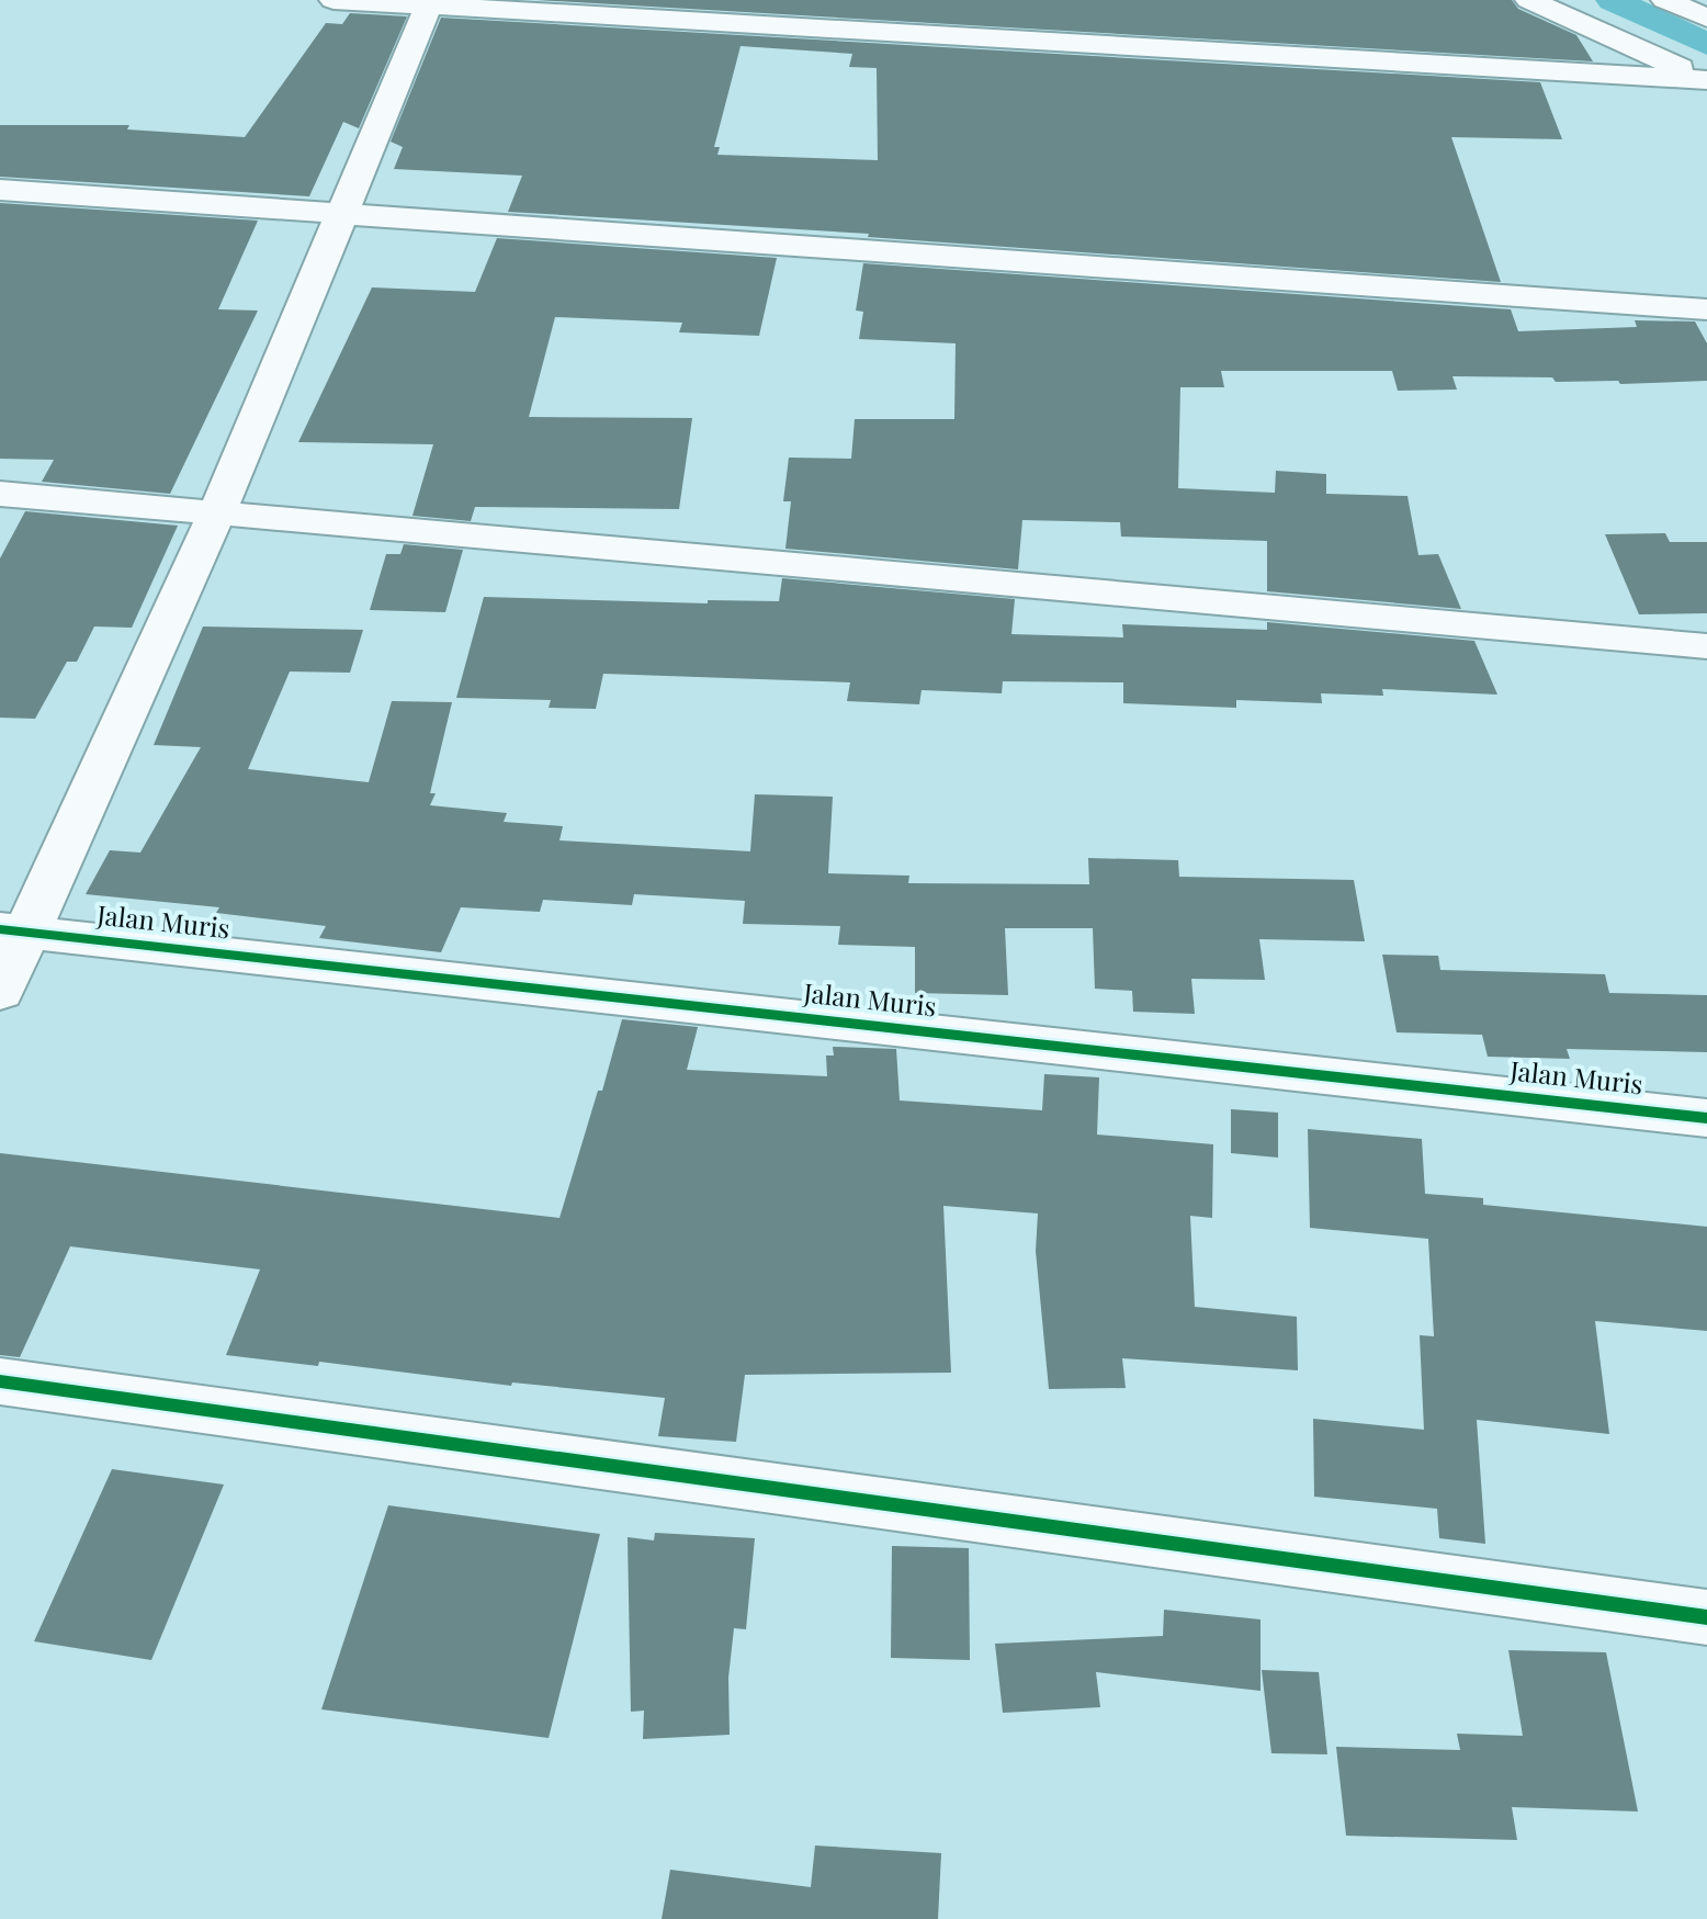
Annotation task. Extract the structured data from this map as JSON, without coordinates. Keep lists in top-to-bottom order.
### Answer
{
  "streets": {
    "street": ["Jalan Muris"]
  }
}
